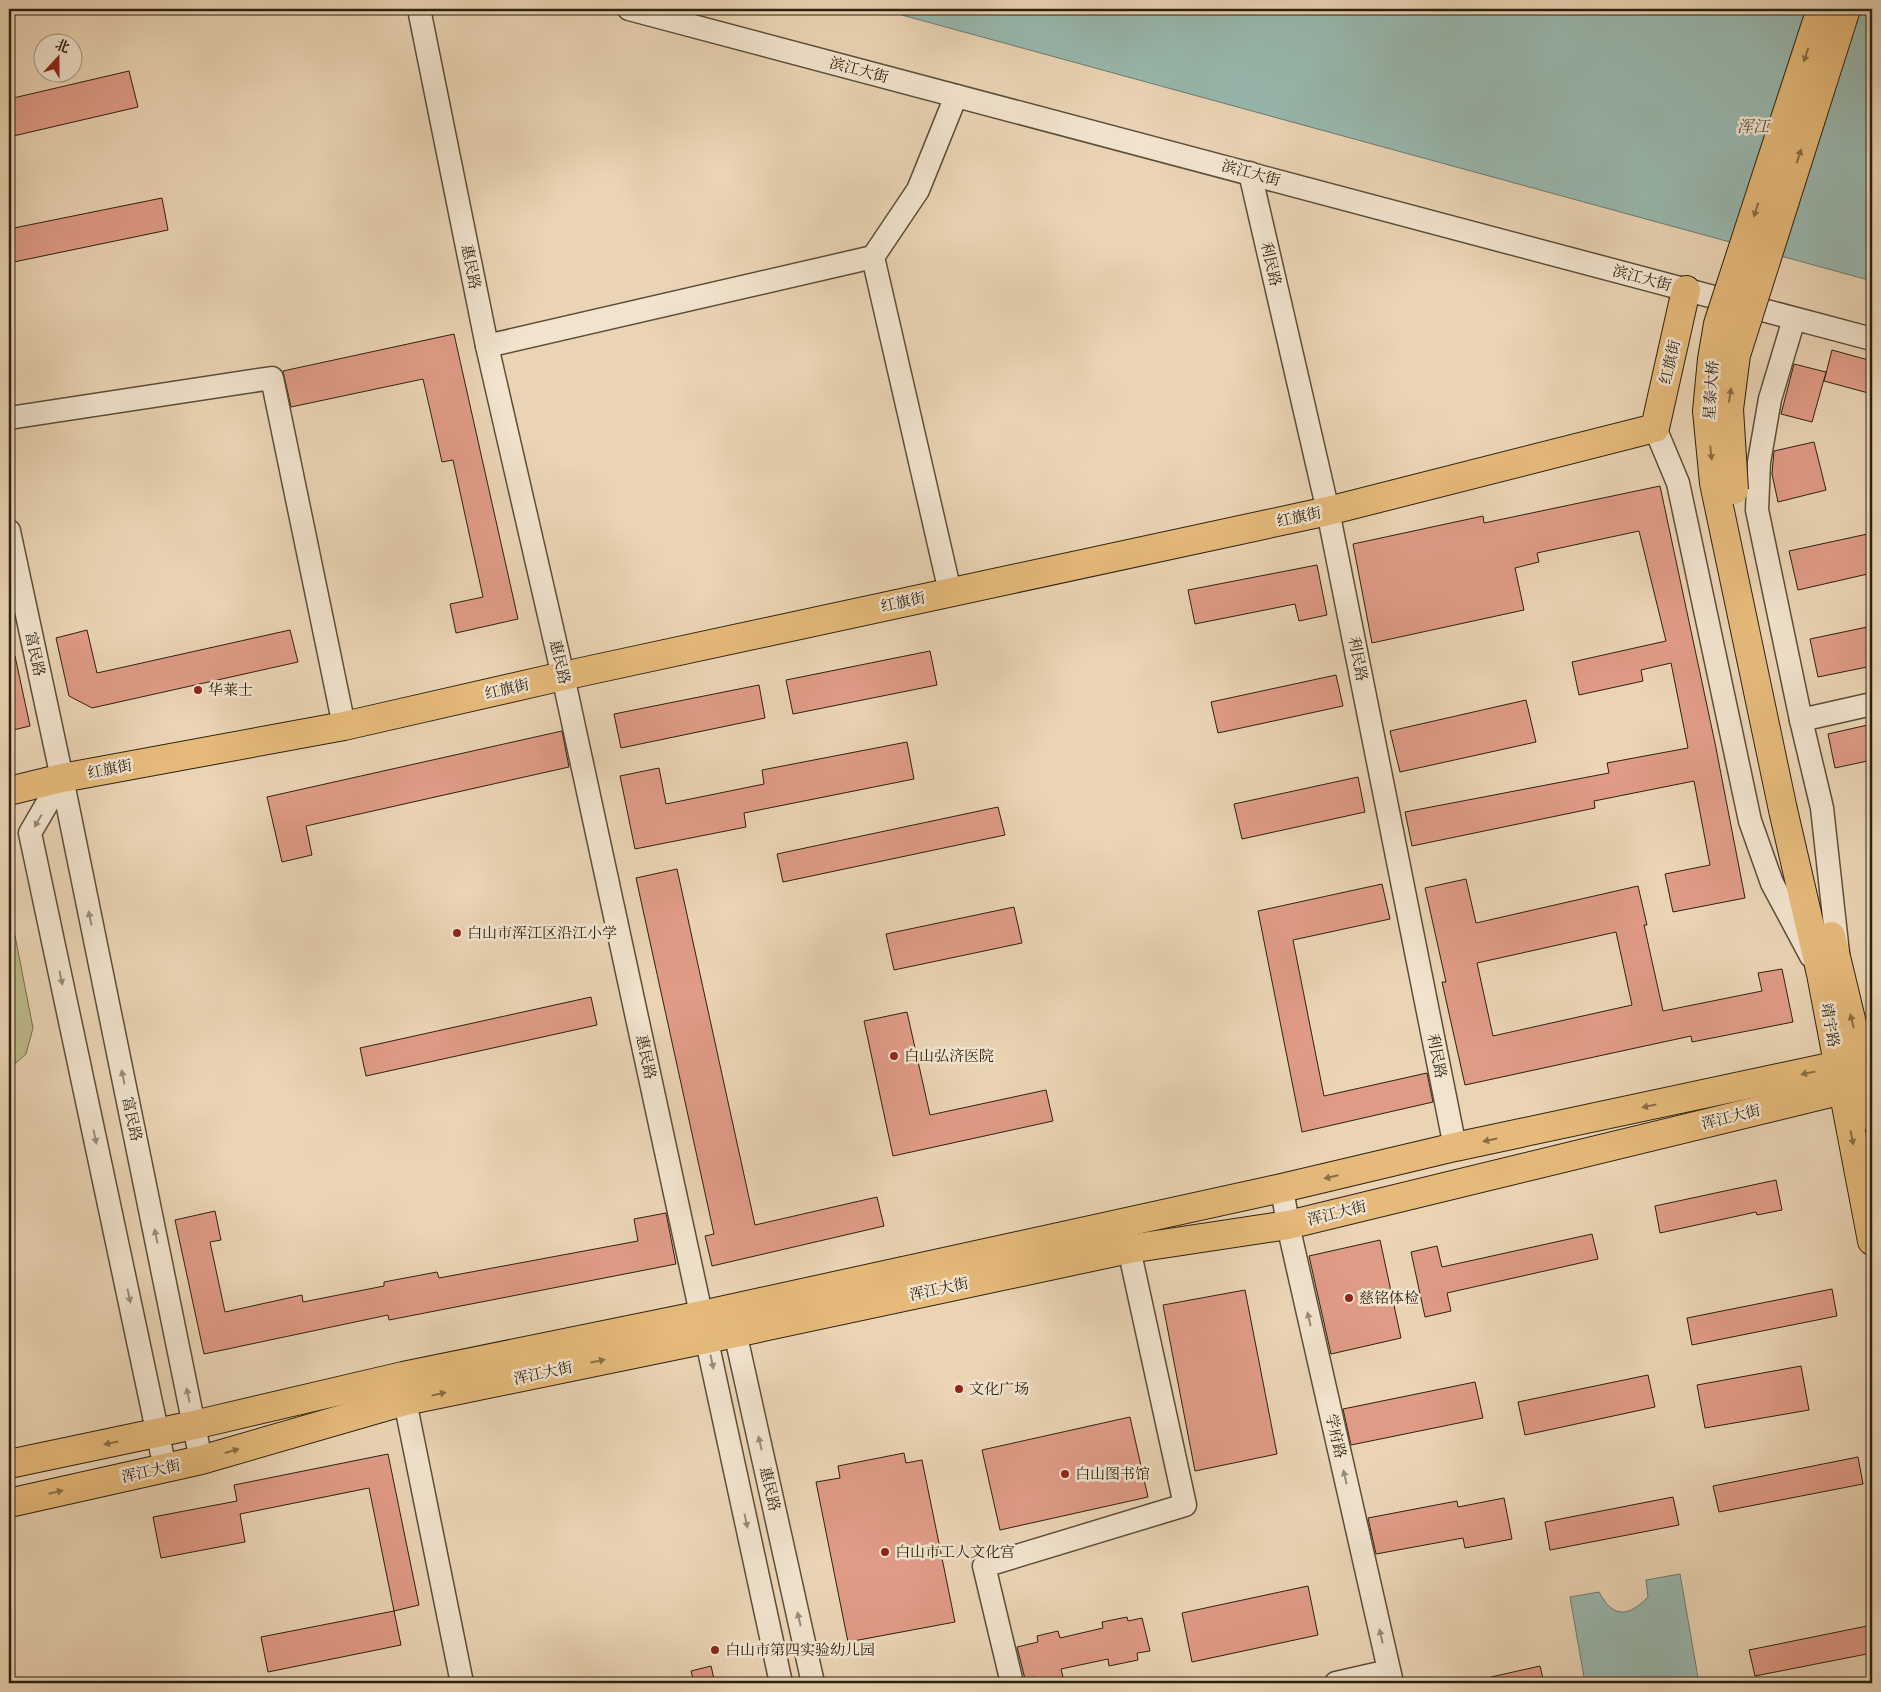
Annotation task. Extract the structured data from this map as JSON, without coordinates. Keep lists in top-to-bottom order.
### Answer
{
  "streets": {
    "main road": [
      "红旗街",
      "星泰大桥",
      "靖宇路",
      "浑江大街"
    ],
    "street": [
      "滨江大街",
      "利民路",
      "惠民路",
      "富民路",
      "学府路"
    ]
  },
  "crossings": [
    ["滨江大街", "利民路"],
    ["滨江大街", "红旗街"],
    ["利民路", "红旗街"],
    ["利民路", "浑江大街"],
    ["惠民路", "红旗街"],
    ["惠民路", "浑江大街"],
    ["红旗街", "富民路"],
    ["星泰大桥", "靖宇路"],
    ["富民路", "浑江大街"],
    ["靖宇路", "浑江大街"],
    ["浑江大街", "学府路"]
  ],
  "one_way": ["学府路"],
  "water": ["浑江"],
  "places": [
    "华莱士",
    "白山市浑江区沿江小学",
    "白山弘济医院",
    "慈铭体检",
    "文化广场",
    "白山图书馆",
    "白山市工人文化宫",
    "白山市第四实验幼儿园"
  ],
  "north": "top"
}
